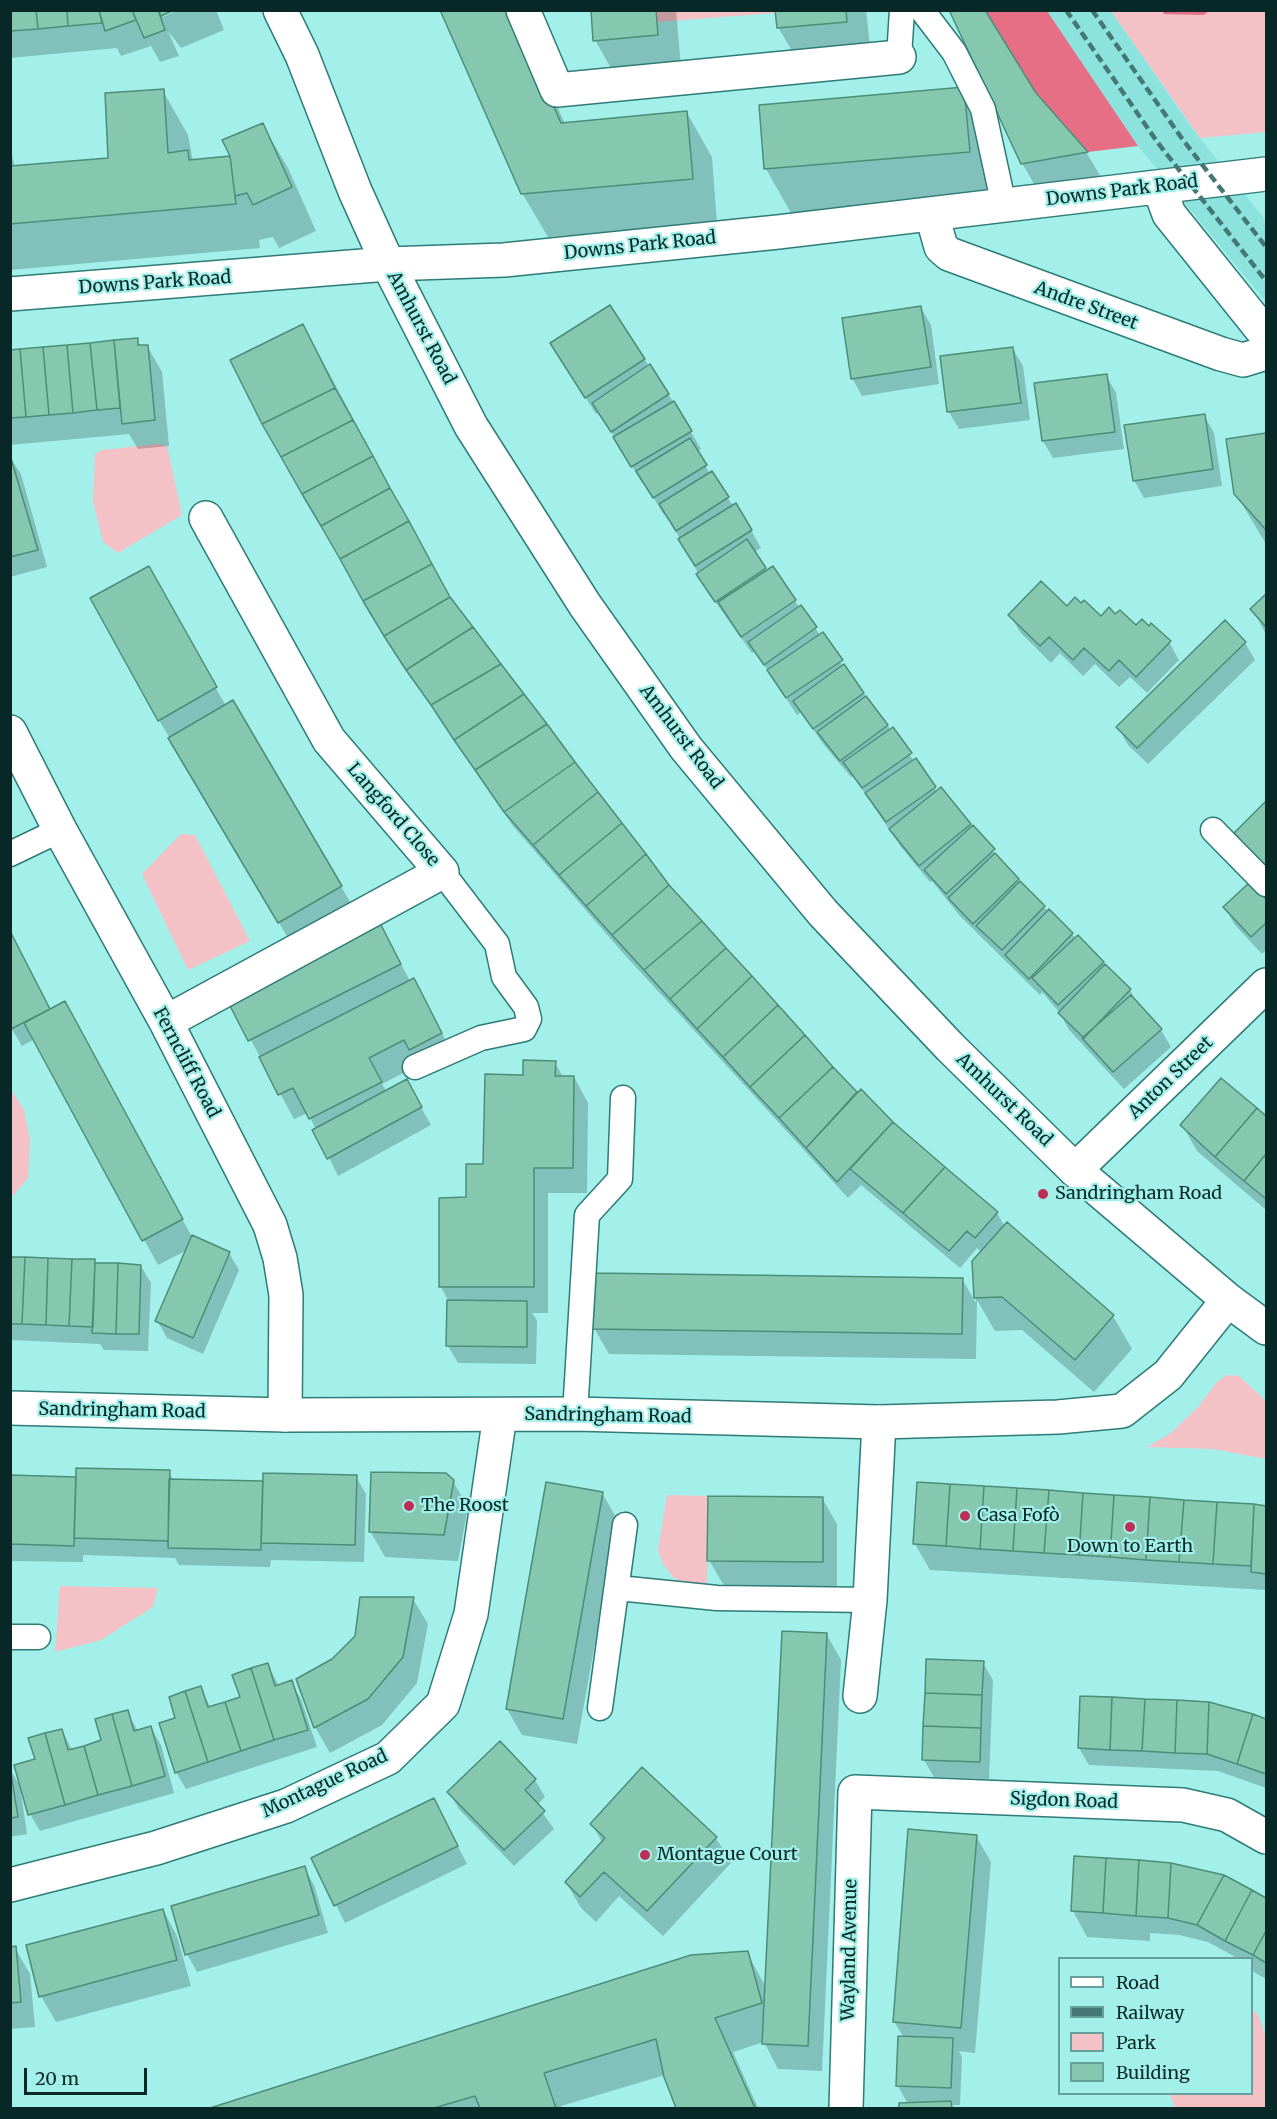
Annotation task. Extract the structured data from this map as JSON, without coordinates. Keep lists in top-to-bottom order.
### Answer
{
  "streets": {
    "street": [
      "Downs Park Road",
      "Andre Street",
      "Amhurst Road",
      "Langford Close",
      "Ferncliff Road",
      "Anton Street",
      "Sandringham Road",
      "Montague Road",
      "Sigdon Road",
      "Wayland Avenue"
    ]
  },
  "crossings": [
    ["Downs Park Road", "Andre Street"],
    ["Downs Park Road", "Amhurst Road"],
    ["Amhurst Road", "Anton Street"],
    ["Amhurst Road", "Sandringham Road"],
    ["Langford Close", "Ferncliff Road"],
    ["Ferncliff Road", "Sandringham Road"],
    ["Sandringham Road", "Montague Road"],
    ["Sigdon Road", "Wayland Avenue"]
  ],
  "places": [
    "Sandringham Road",
    "The Roost",
    "Casa Fofò",
    "Down to Earth",
    "Montague Court"
  ],
  "legend": [
    "Road",
    "Railway",
    "Park",
    "Building"
  ],
  "scale_bar": "20 m"
}
